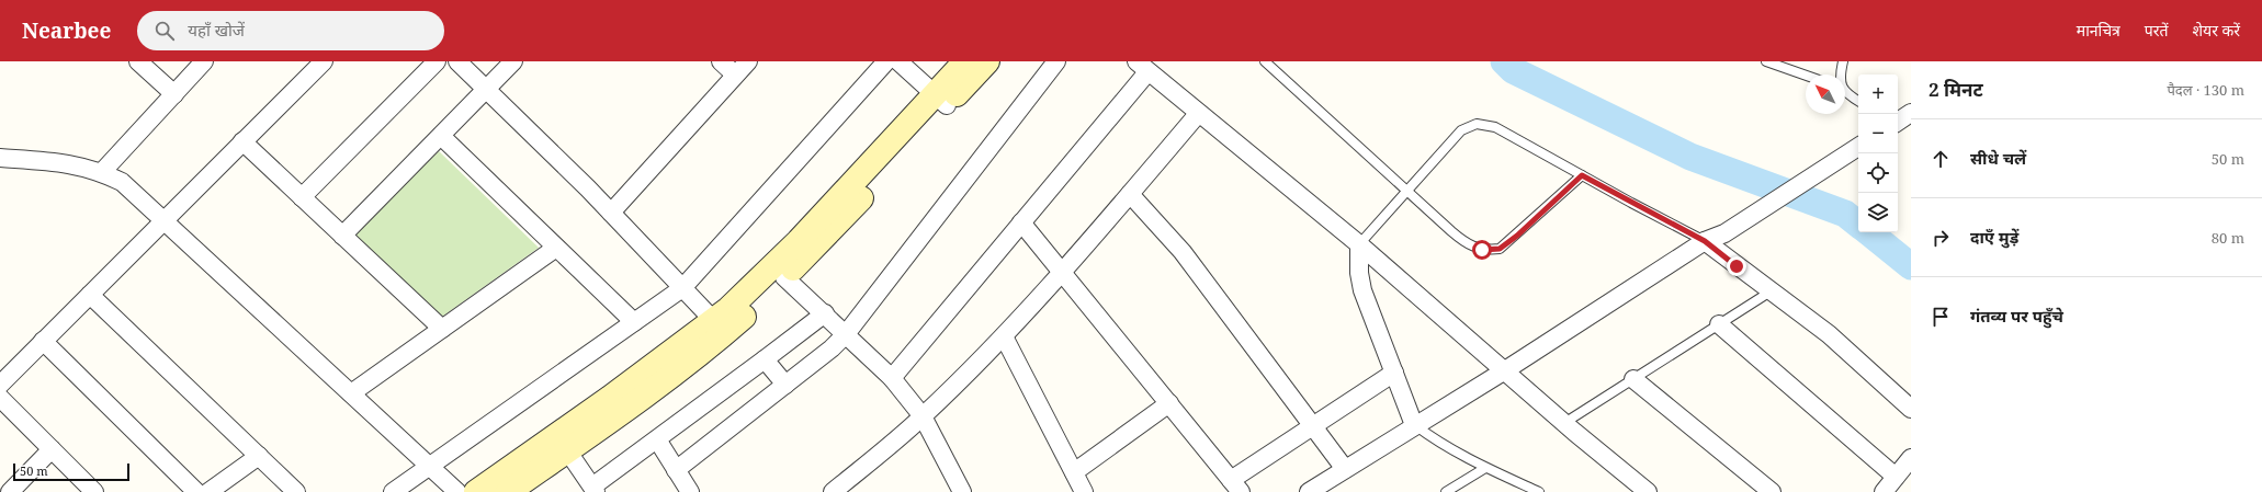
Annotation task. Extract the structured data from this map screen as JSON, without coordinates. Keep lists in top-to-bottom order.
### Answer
{
  "scale_bar": "50 m",
  "north": "top left",
  "page": {
    "header": "Nearbee",
    "search": "यहाँ खोजें",
    "nav": ["मानचित्र", "परतें", "शेयर करें"],
    "heading": ["2 मिनट", "पैदल · 130 m"],
    "map_buttons": ["+", "−"],
    "list": [
      ["सीधे चलें", "50 m"],
      ["दाएँ मुड़ें", "80 m"],
      "गंतव्य पर पहुँचे"
    ],
    "scale": "50 m"
  }
}
